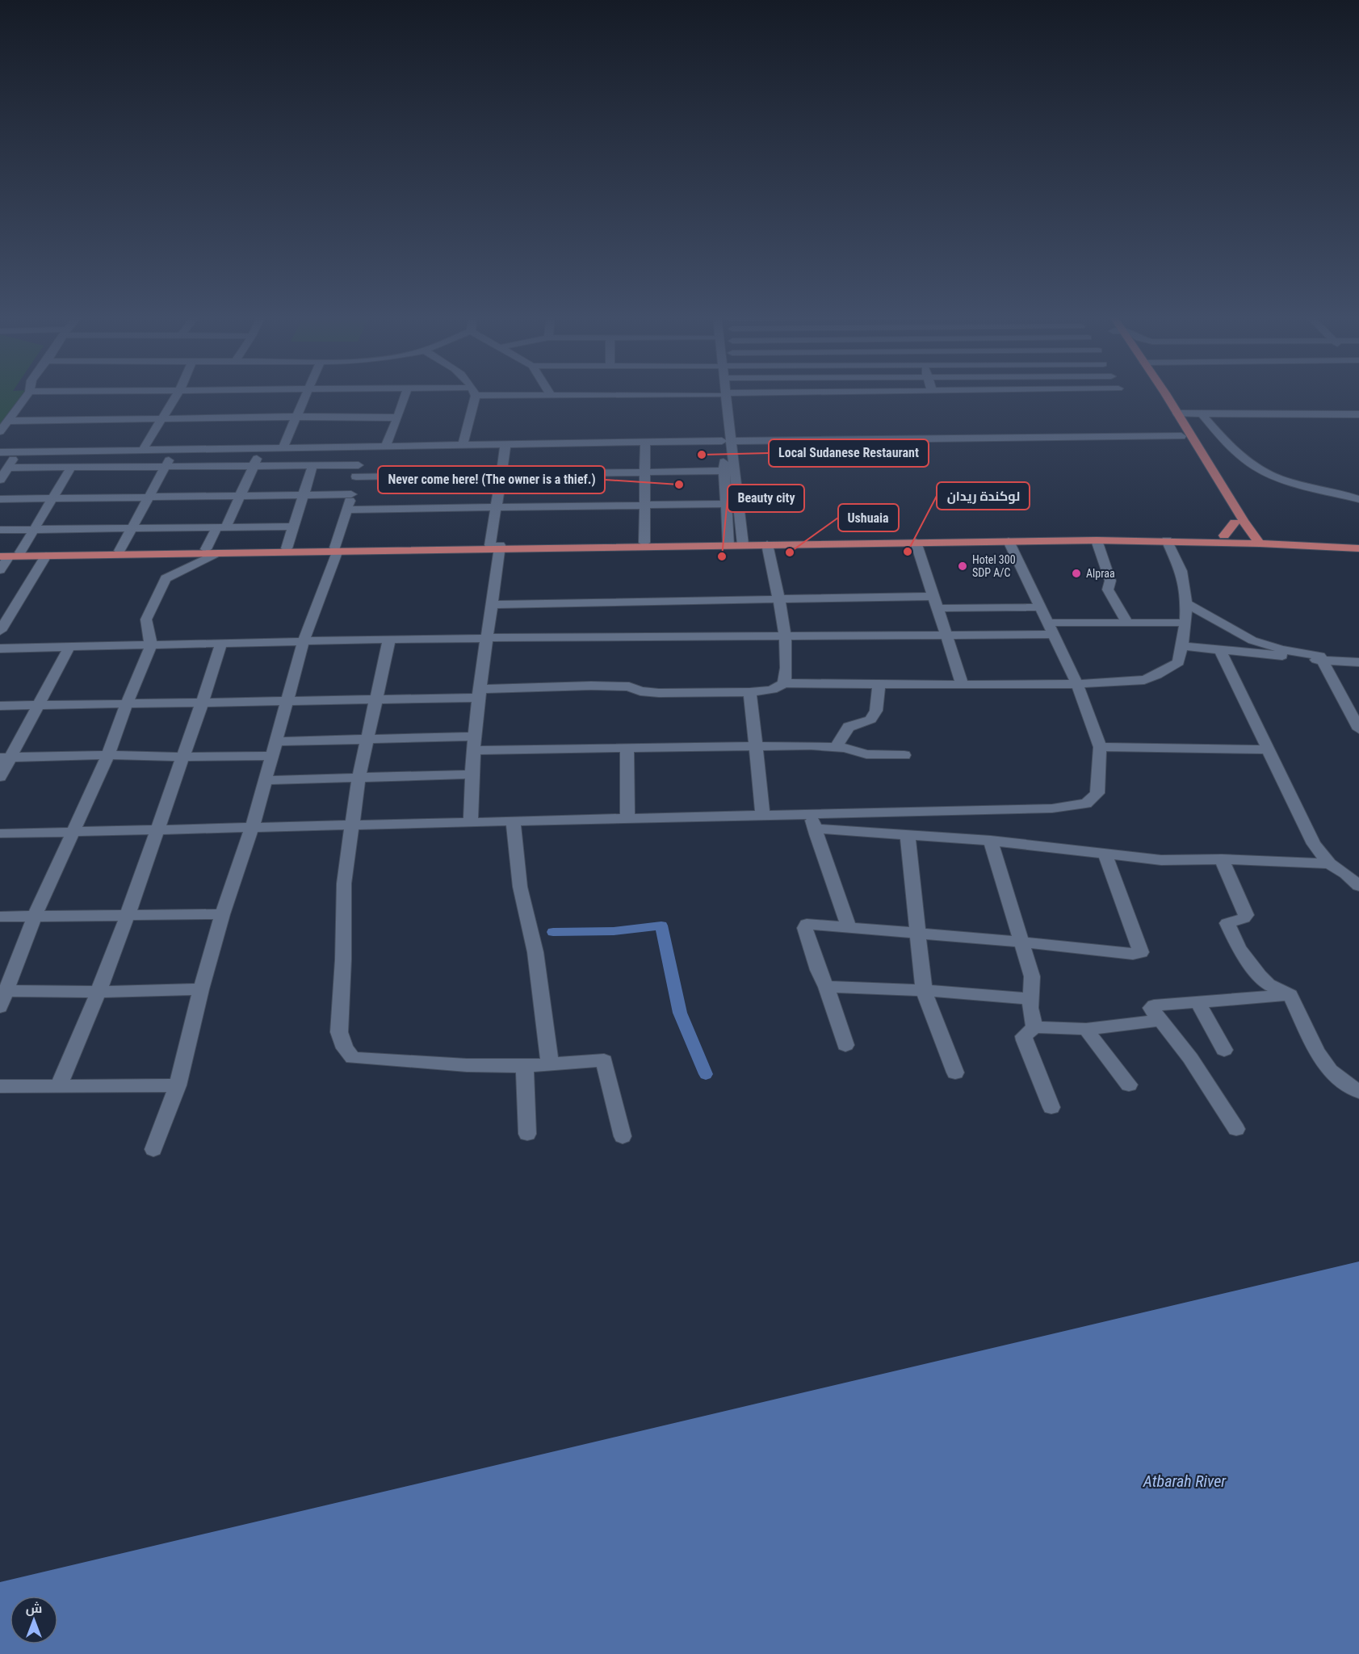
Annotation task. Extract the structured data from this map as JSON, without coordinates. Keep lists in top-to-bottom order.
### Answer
{
  "water": ["Atbarah River"],
  "places": [
    "Local Sudanese Restaurant",
    "Never come here! (The owner is a thief.)",
    "لوكندة ريدان",
    "Ushuaia",
    "Beauty city",
    "Hotel 300 SDP A/C",
    "Alpraa"
  ],
  "north": "top"
}
